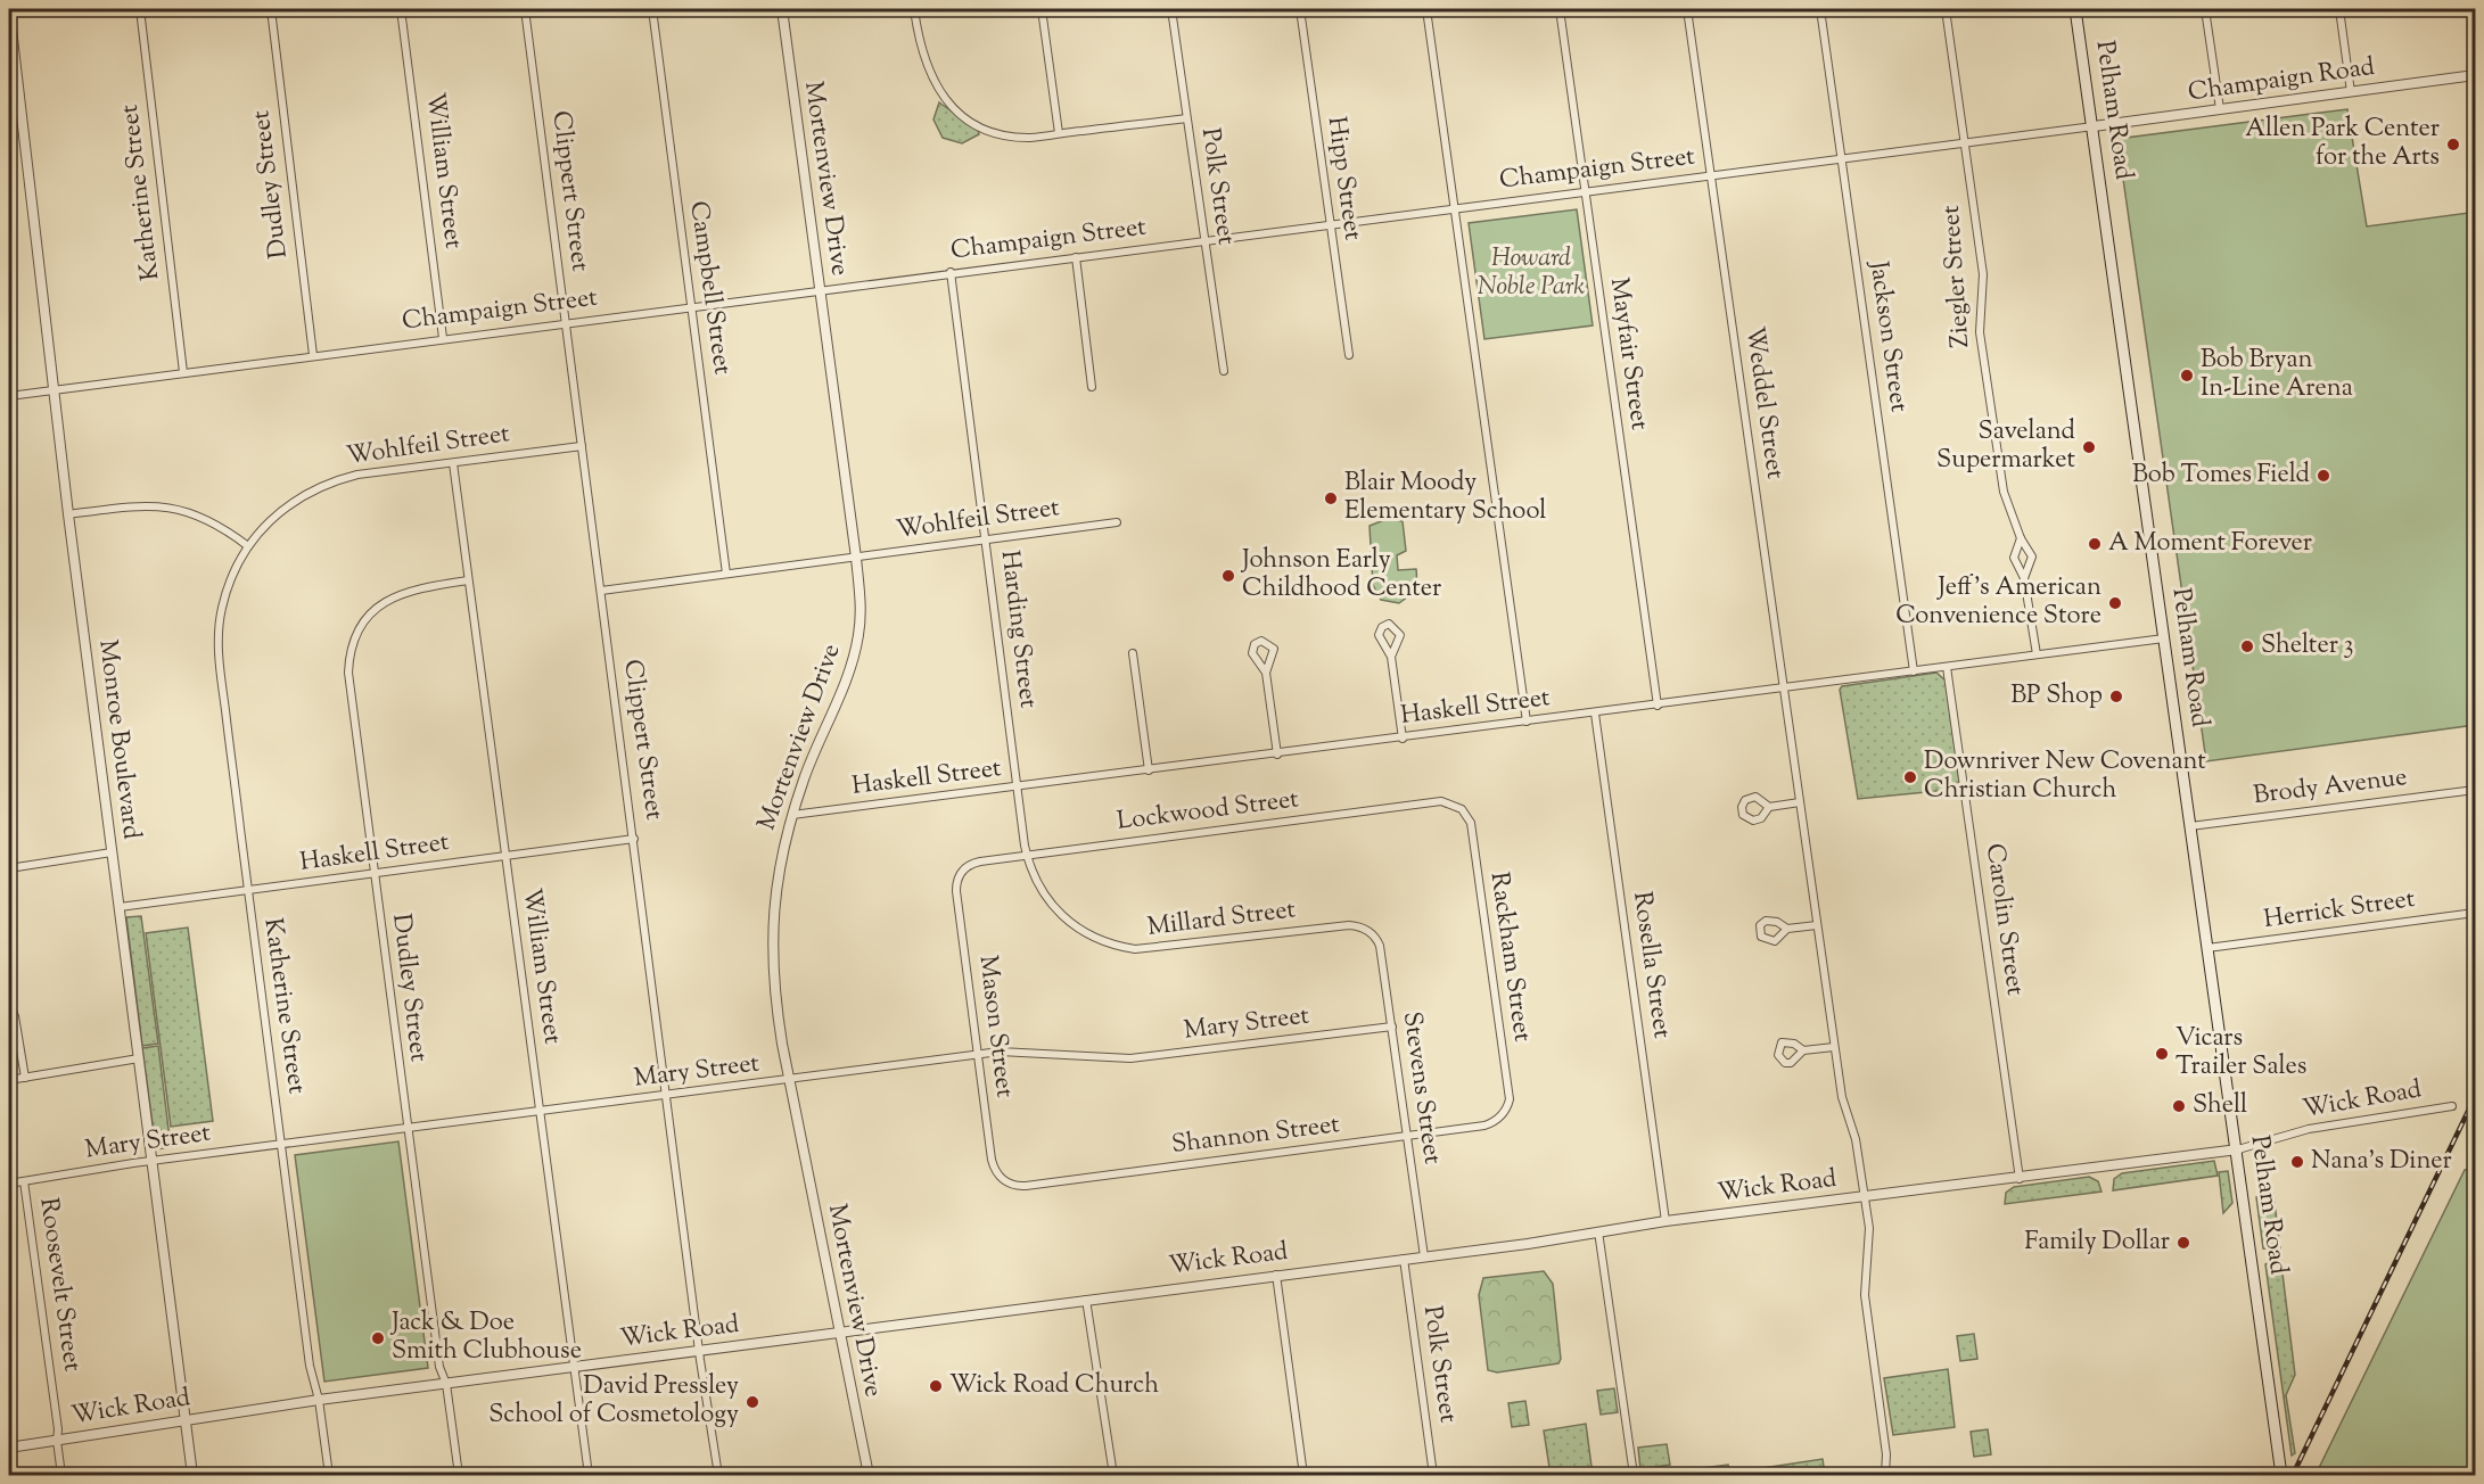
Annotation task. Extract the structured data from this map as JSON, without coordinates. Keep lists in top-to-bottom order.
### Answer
{
  "streets": {
    "main road": ["Pelham Road"],
    "street": [
      "Champaign Road",
      "Champaign Street",
      "William Street",
      "Mortenview Drive",
      "Hipp Street",
      "Dudley Street",
      "Polk Street",
      "Clippert Street",
      "Katherine Street",
      "Ziegler Street",
      "Campbell Street",
      "Jackson Street",
      "Mayfair Street",
      "Weddel Street",
      "Wohlfeil Street",
      "Harding Street",
      "Haskell Street",
      "Monroe Boulevard",
      "Brody Avenue",
      "Lockwood Street",
      "Herrick Street",
      "Millard Street",
      "Carolin Street",
      "Rackham Street",
      "Rosella Street",
      "Mary Street",
      "Mason Street",
      "Stevens Street",
      "Wick Road",
      "Shannon Street",
      "Roosevelt Street"
    ]
  },
  "crossings": [
    ["Champaign Road", "Pelham Road"],
    ["Champaign Road", "Champaign Street"],
    ["Pelham Road", "Champaign Street"],
    ["Pelham Road", "Haskell Street"],
    ["Pelham Road", "Brody Avenue"],
    ["Pelham Road", "Herrick Street"],
    ["Pelham Road", "Wick Road"],
    ["Champaign Street", "William Street"],
    ["Champaign Street", "Mortenview Drive"],
    ["Champaign Street", "Hipp Street"],
    ["Champaign Street", "Dudley Street"],
    ["Champaign Street", "Polk Street"],
    ["Champaign Street", "Clippert Street"],
    ["Champaign Street", "Katherine Street"],
    ["Champaign Street", "Ziegler Street"],
    ["Champaign Street", "Campbell Street"],
    ["Champaign Street", "Jackson Street"],
    ["Champaign Street", "Mayfair Street"],
    ["Champaign Street", "Weddel Street"],
    ["Champaign Street", "Harding Street"],
    ["Champaign Street", "Monroe Boulevard"],
    ["William Street", "Dudley Street"],
    ["William Street", "Wohlfeil Street"],
    ["William Street", "Haskell Street"],
    ["William Street", "Mary Street"],
    ["William Street", "Wick Road"],
    ["Mortenview Drive", "Wohlfeil Street"],
    ["Mortenview Drive", "Haskell Street"],
    ["Mortenview Drive", "Mary Street"],
    ["Mortenview Drive", "Wick Road"],
    ["Dudley Street", "Haskell Street"],
    ["Dudley Street", "Mary Street"],
    ["Dudley Street", "Wick Road"],
    ["Polk Street", "Wick Road"],
    ["Clippert Street", "Wohlfeil Street"],
    ["Clippert Street", "Haskell Street"],
    ["Clippert Street", "Mary Street"],
    ["Clippert Street", "Wick Road"],
    ["Katherine Street", "Wohlfeil Street"],
    ["Katherine Street", "Haskell Street"],
    ["Katherine Street", "Mary Street"],
    ["Katherine Street", "Wick Road"],
    ["Ziegler Street", "Haskell Street"],
    ["Campbell Street", "Wohlfeil Street"],
    ["Jackson Street", "Haskell Street"],
    ["Mayfair Street", "Haskell Street"],
    ["Weddel Street", "Haskell Street"],
    ["Weddel Street", "Wick Road"],
    ["Wohlfeil Street", "Harding Street"],
    ["Harding Street", "Haskell Street"],
    ["Harding Street", "Millard Street"],
    ["Haskell Street", "Monroe Boulevard"],
    ["Haskell Street", "Millard Street"],
    ["Haskell Street", "Carolin Street"],
    ["Haskell Street", "Rosella Street"],
    ["Monroe Boulevard", "Mary Street"],
    ["Monroe Boulevard", "Wick Road"],
    ["Lockwood Street", "Millard Street"],
    ["Lockwood Street", "Rackham Street"],
    ["Lockwood Street", "Mason Street"],
    ["Millard Street", "Stevens Street"],
    ["Carolin Street", "Wick Road"],
    ["Rackham Street", "Shannon Street"],
    ["Rosella Street", "Wick Road"],
    ["Mary Street", "Mason Street"],
    ["Mary Street", "Stevens Street"],
    ["Mary Street", "Roosevelt Street"],
    ["Mason Street", "Shannon Street"],
    ["Stevens Street", "Wick Road"],
    ["Stevens Street", "Shannon Street"],
    ["Wick Road", "Roosevelt Street"]
  ],
  "parks": ["Howard Noble Park"],
  "places": [
    "Allen Park Center for the Arts",
    "Bob Bryan In-Line Arena",
    "Saveland Supermarket",
    "Bob Tomes Field",
    "Blair Moody Elementary School",
    "A Moment Forever",
    "Johnson Early Childhood Center",
    "Jeff's American Convenience Store",
    "Shelter 3",
    "BP Shop",
    "Downriver New Covenant Christian Church",
    "Vicars Trailer Sales",
    "Shell",
    "Nana's Diner",
    "Family Dollar",
    "Jack & Doe Smith Clubhouse",
    "Wick Road Church",
    "David Pressley School of Cosmetology"
  ]
}
